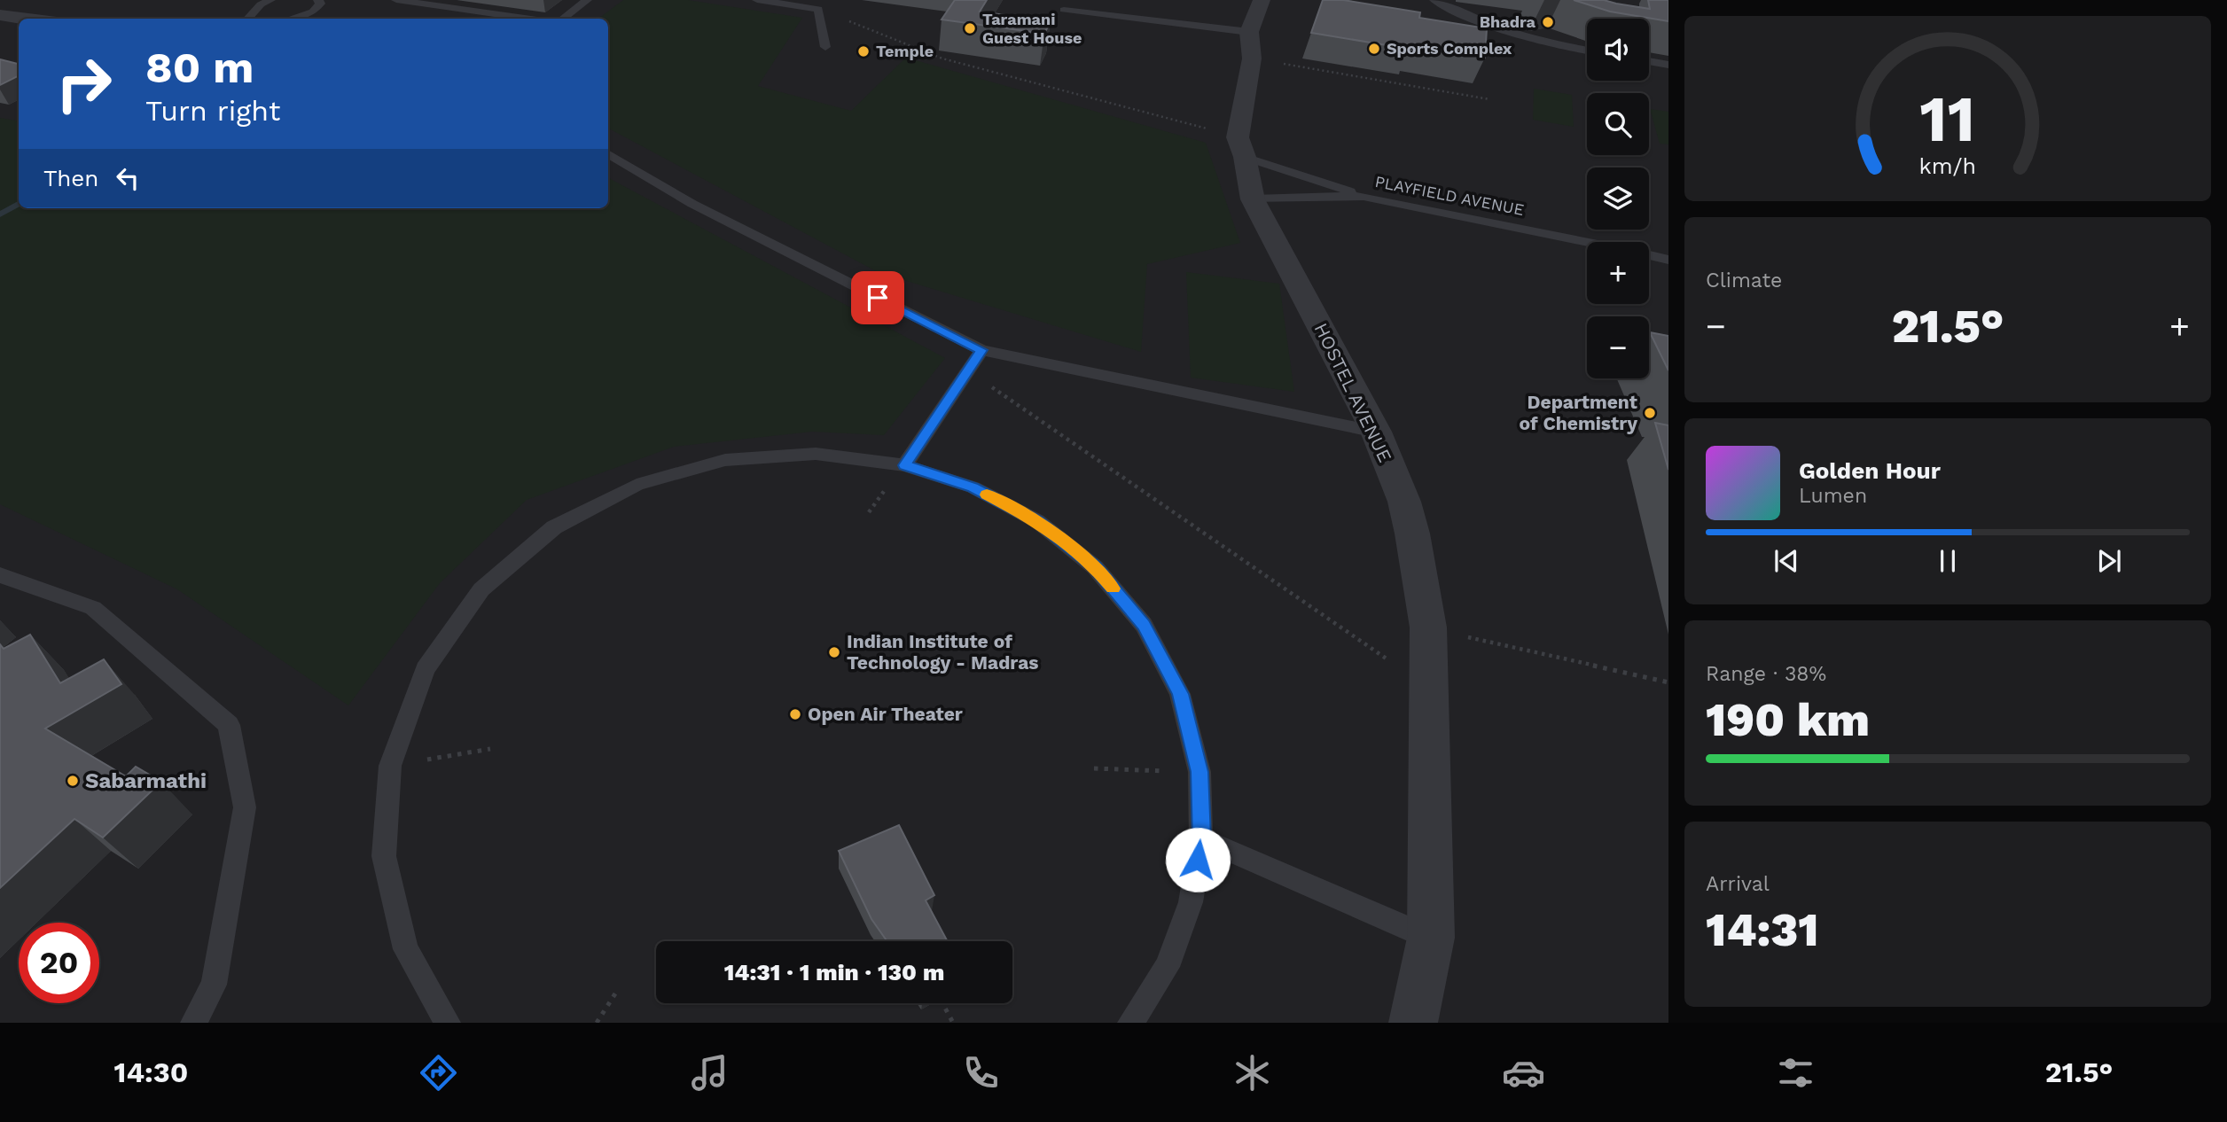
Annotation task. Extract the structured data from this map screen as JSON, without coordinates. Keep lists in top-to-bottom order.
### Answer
{
  "streets": {
    "street": ["HOSTEL AVENUE"],
    "lane": ["PLAYFIELD AVENUE"]
  },
  "crossings": [
    ["PLAYFIELD AVENUE", "HOSTEL AVENUE"]
  ],
  "places": [
    "Bhadra",
    "Taramani Guest House",
    "Sports Complex",
    "Temple",
    "Department of Chemistry",
    "Indian Institute of Technology - Madras",
    "Open Air Theater",
    "Sabarmathi"
  ],
  "page": {
    "map_buttons": ["+", "−"],
    "turn": ["80 m", "Turn right"],
    "then": "Then",
    "tile": [
      "Climate",
      ["Range · 38%", "190 km"],
      ["Arrival", "14:31"]
    ],
    "heat": ["−", "21.5°", "+"],
    "song": ["Golden Hour", "Lumen"],
    "limit": "20",
    "trip": "14:31 · 1 min · 130 m",
    "tabs": ["14:30", "21.5°"],
    "gauge": ["11", "km/h"]
  }
}
